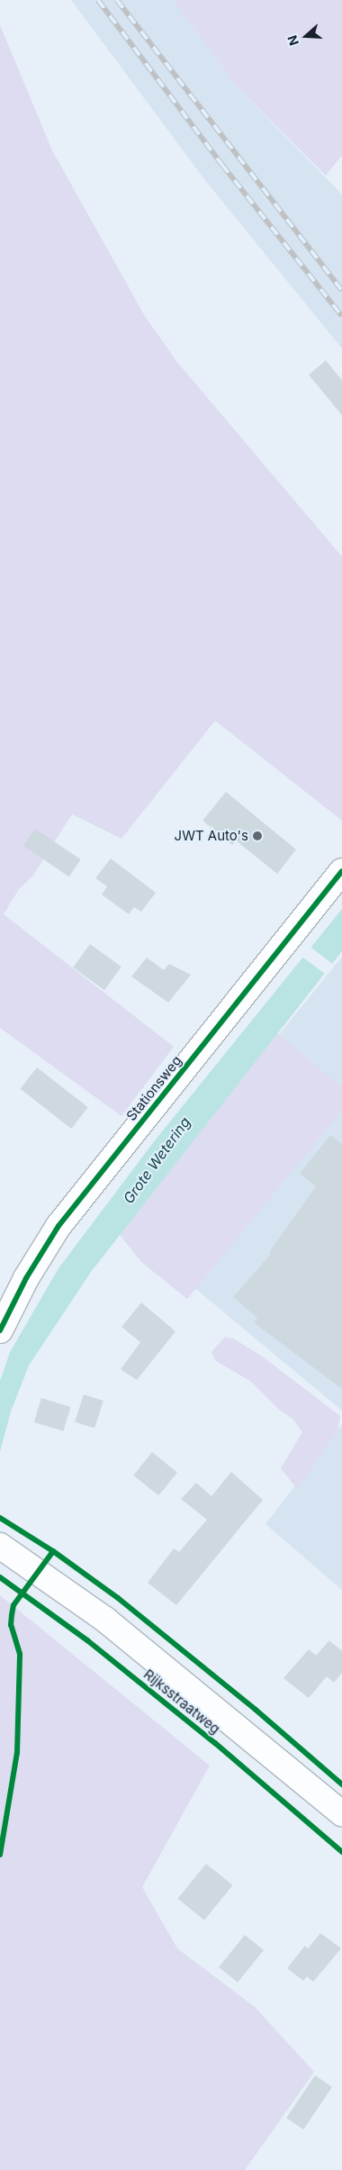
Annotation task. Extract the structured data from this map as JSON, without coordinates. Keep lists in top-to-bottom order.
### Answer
{
  "streets": {
    "street": ["Stationsweg", "Rijksstraatweg"]
  },
  "water": ["Grote Wetering"],
  "places": ["JWT Auto's"],
  "north": "left"
}
